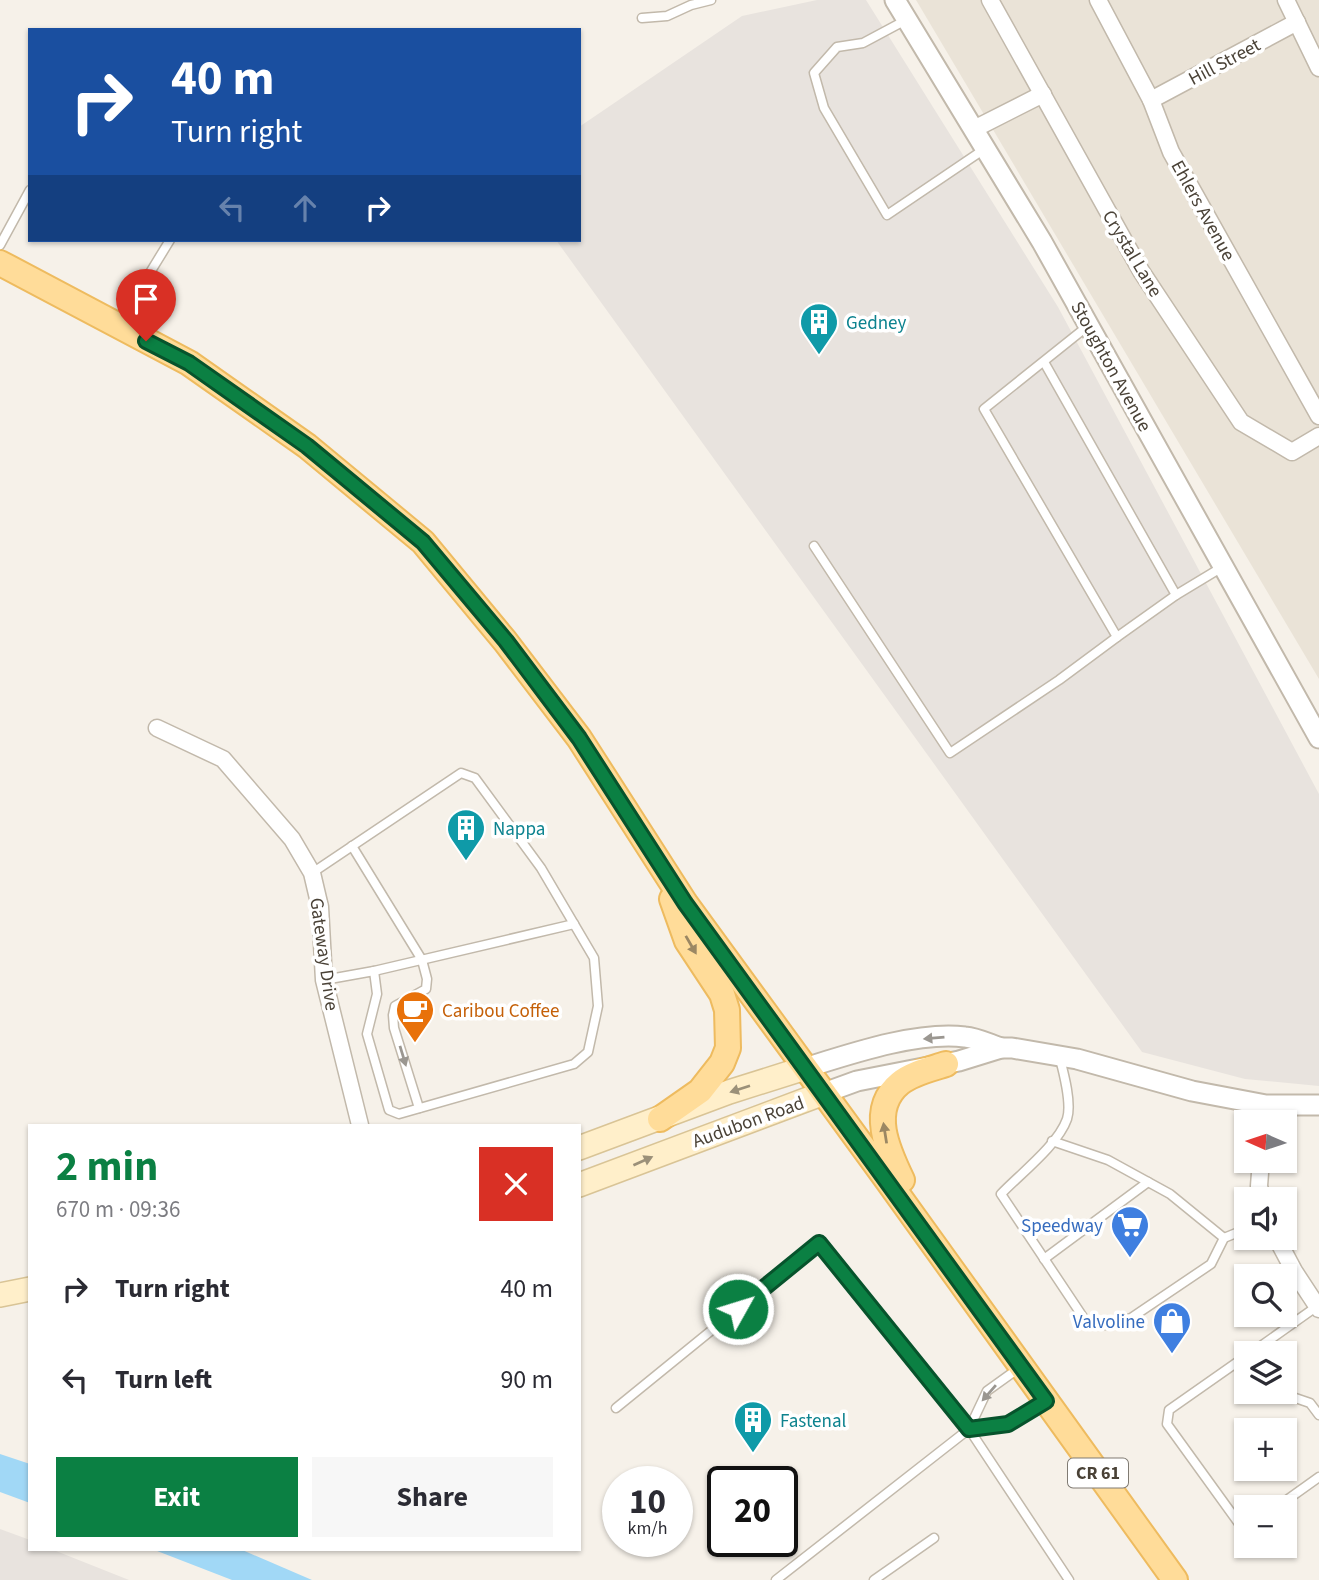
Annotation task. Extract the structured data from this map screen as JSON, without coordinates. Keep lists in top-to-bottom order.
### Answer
{
  "streets": {
    "main road": ["Audubon Road", "CR 61"],
    "street": [
      "Hill Street",
      "Ehlers Avenue",
      "Crystal Lane",
      "Stoughton Avenue",
      "Gateway Drive"
    ]
  },
  "crossings": [
    ["Hill Street", "Ehlers Avenue"],
    ["Audubon Road", "CR 61"]
  ],
  "places": {
    "building": ["Gedney", "Nappa", "Fastenal"],
    "cafe": ["Caribou Coffee"],
    "supermarket": ["Speedway"],
    "shop": ["Valvoline"]
  },
  "north": "left",
  "page": {
    "turn": ["40 m", "Turn right"],
    "map_buttons": ["+", "−"],
    "heading": ["2 min", "670 m · 09:36"],
    "list": [
      {
        "name": "Turn right",
        "value": "40 m"
      },
      {
        "name": "Turn left",
        "value": "90 m"
      }
    ],
    "buttons": ["Exit", "Share"],
    "speed": "10 km/h",
    "limit": "20"
  }
}
